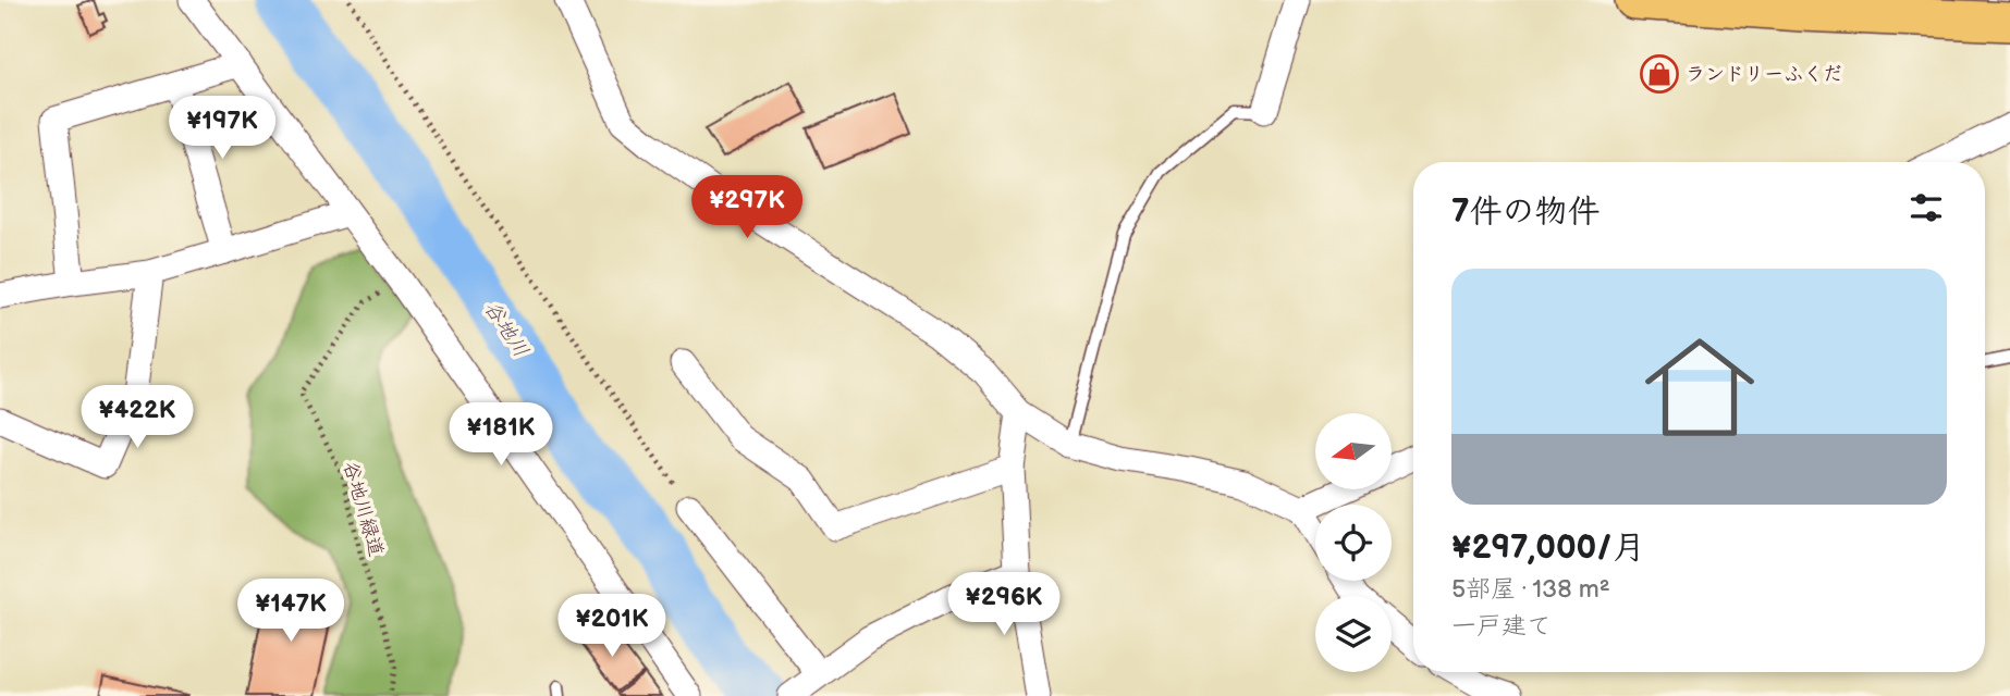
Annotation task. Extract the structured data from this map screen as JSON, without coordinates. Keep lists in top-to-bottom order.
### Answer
{
  "streets": {
    "path": ["谷地川緑道"]
  },
  "water": ["谷地川"],
  "places": {
    "shop": ["ランドリーふくだ"]
  },
  "north": "left",
  "page": {
    "price": [
      "¥197K",
      "¥297K",
      "¥422K",
      "¥181K",
      "¥296K",
      "¥147K",
      "¥201K"
    ],
    "heading": "7件の物件",
    "list": [
      {
        "name": "¥297,000/月",
        "note": "5部屋 · 138 m² · 一戸建て"
      }
    ]
  }
}
